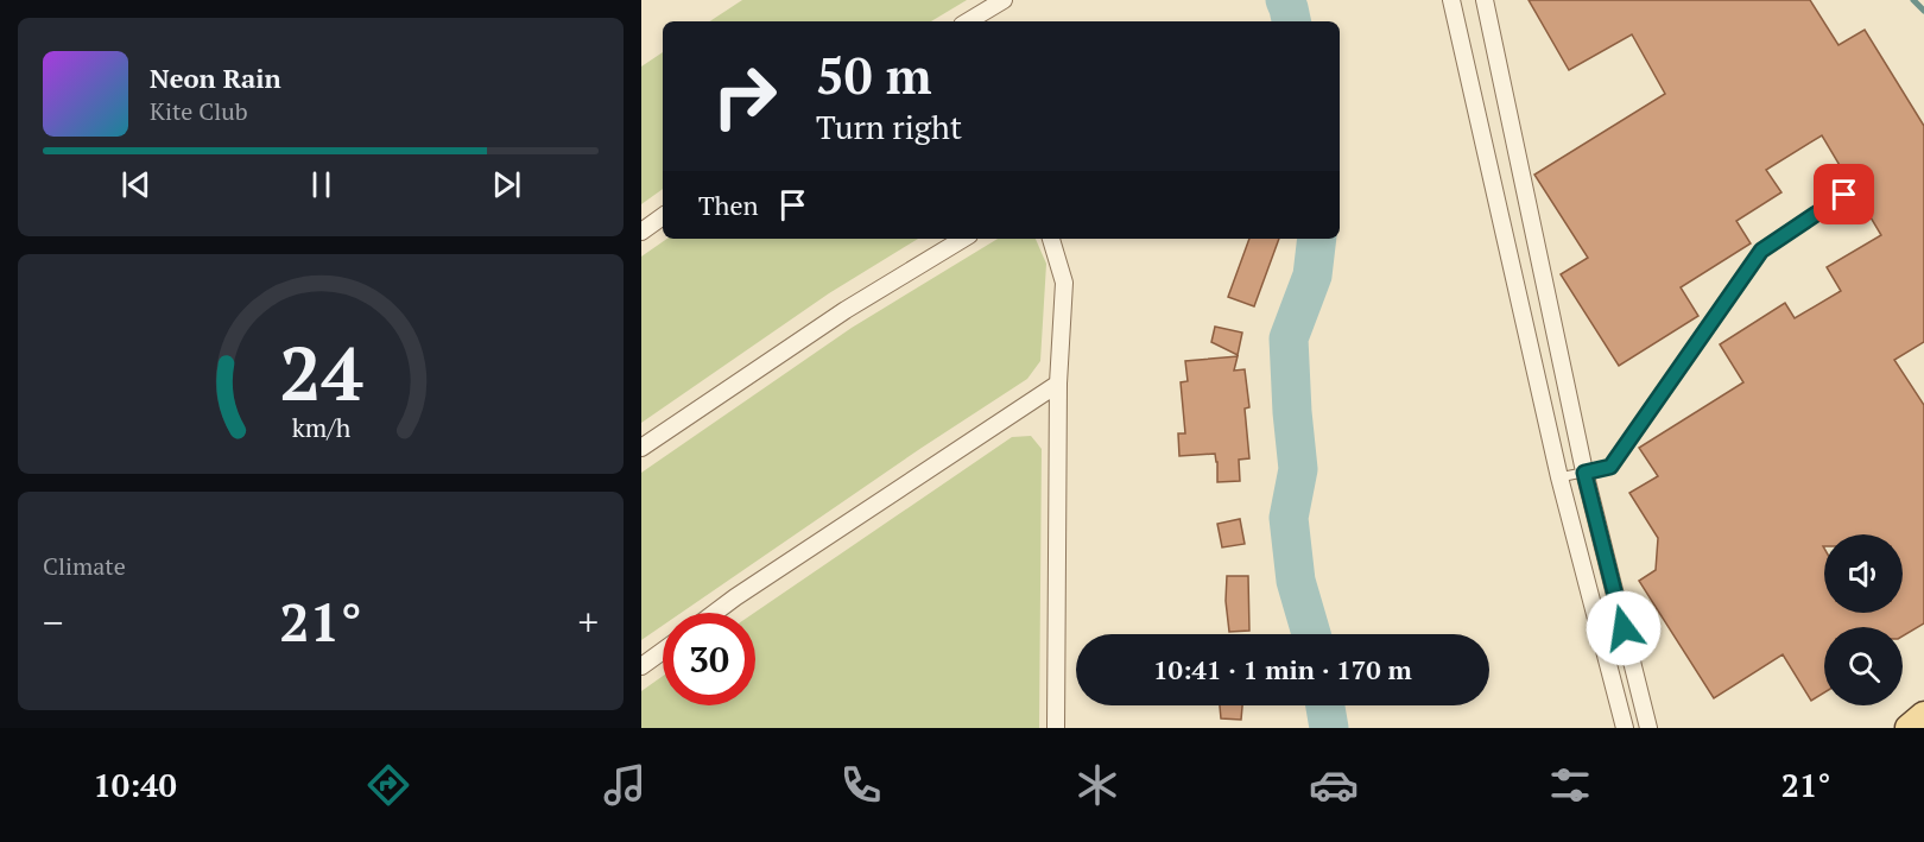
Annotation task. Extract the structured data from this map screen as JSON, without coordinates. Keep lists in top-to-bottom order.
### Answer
{
  "page": {
    "turn": ["50 m", "Turn right"],
    "song": ["Neon Rain", "Kite Club"],
    "then": "Then",
    "tile": "Climate",
    "heat": ["−", "21°", "+"],
    "limit": "30",
    "trip": "10:41 · 1 min · 170 m",
    "tabs": ["10:40", "21°"],
    "gauge": ["24", "km/h"]
  }
}
